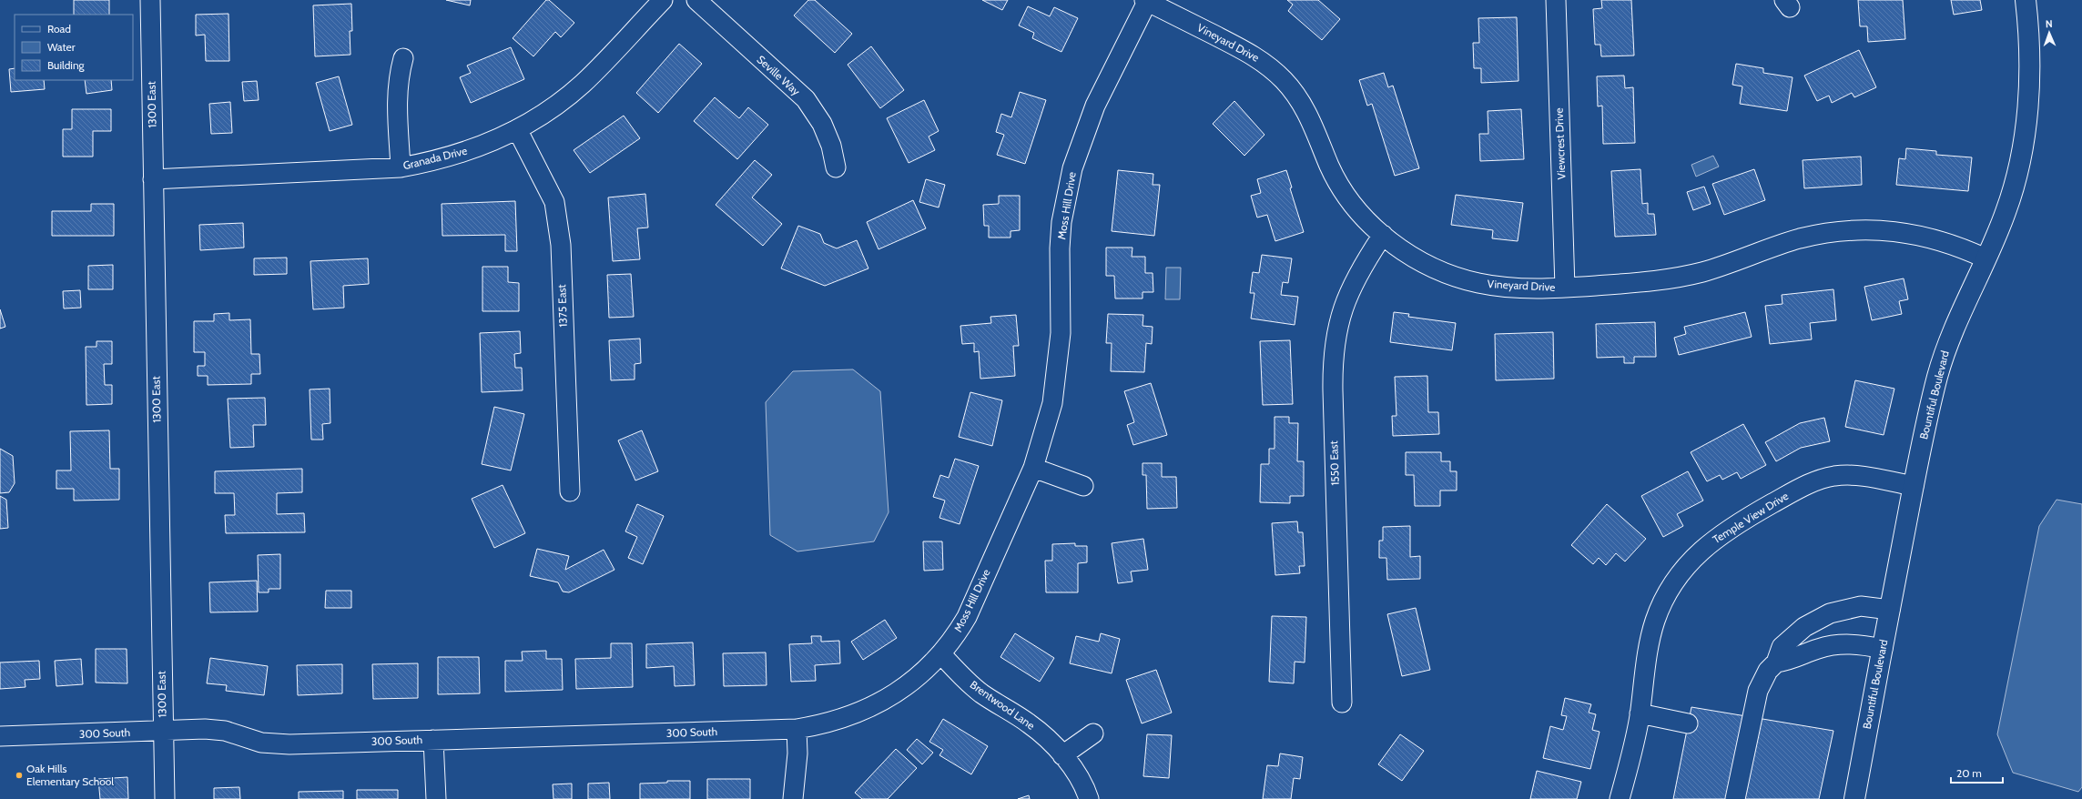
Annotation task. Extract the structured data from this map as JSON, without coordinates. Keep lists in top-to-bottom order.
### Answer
{
  "streets": {
    "main road": ["Bountiful Boulevard"],
    "street": [
      "Vineyard Drive",
      "Seville Way",
      "1300 East",
      "Viewcrest Drive",
      "Granada Drive",
      "Moss Hill Drive",
      "1375 East",
      "1550 East",
      "Temple View Drive",
      "Brentwood Lane",
      "300 South"
    ]
  },
  "crossings": [
    ["Vineyard Drive", "Viewcrest Drive"],
    ["Vineyard Drive", "Moss Hill Drive"],
    ["Vineyard Drive", "Bountiful Boulevard"],
    ["Vineyard Drive", "1550 East"],
    ["1300 East", "Granada Drive"],
    ["1300 East", "300 South"],
    ["Granada Drive", "1375 East"],
    ["Moss Hill Drive", "Brentwood Lane"],
    ["Moss Hill Drive", "300 South"],
    ["Bountiful Boulevard", "Temple View Drive"]
  ],
  "places": ["Oak Hills Elementary School"],
  "legend": ["Road", "Water", "Building"],
  "scale_bar": "20 m",
  "north": "top"
}
